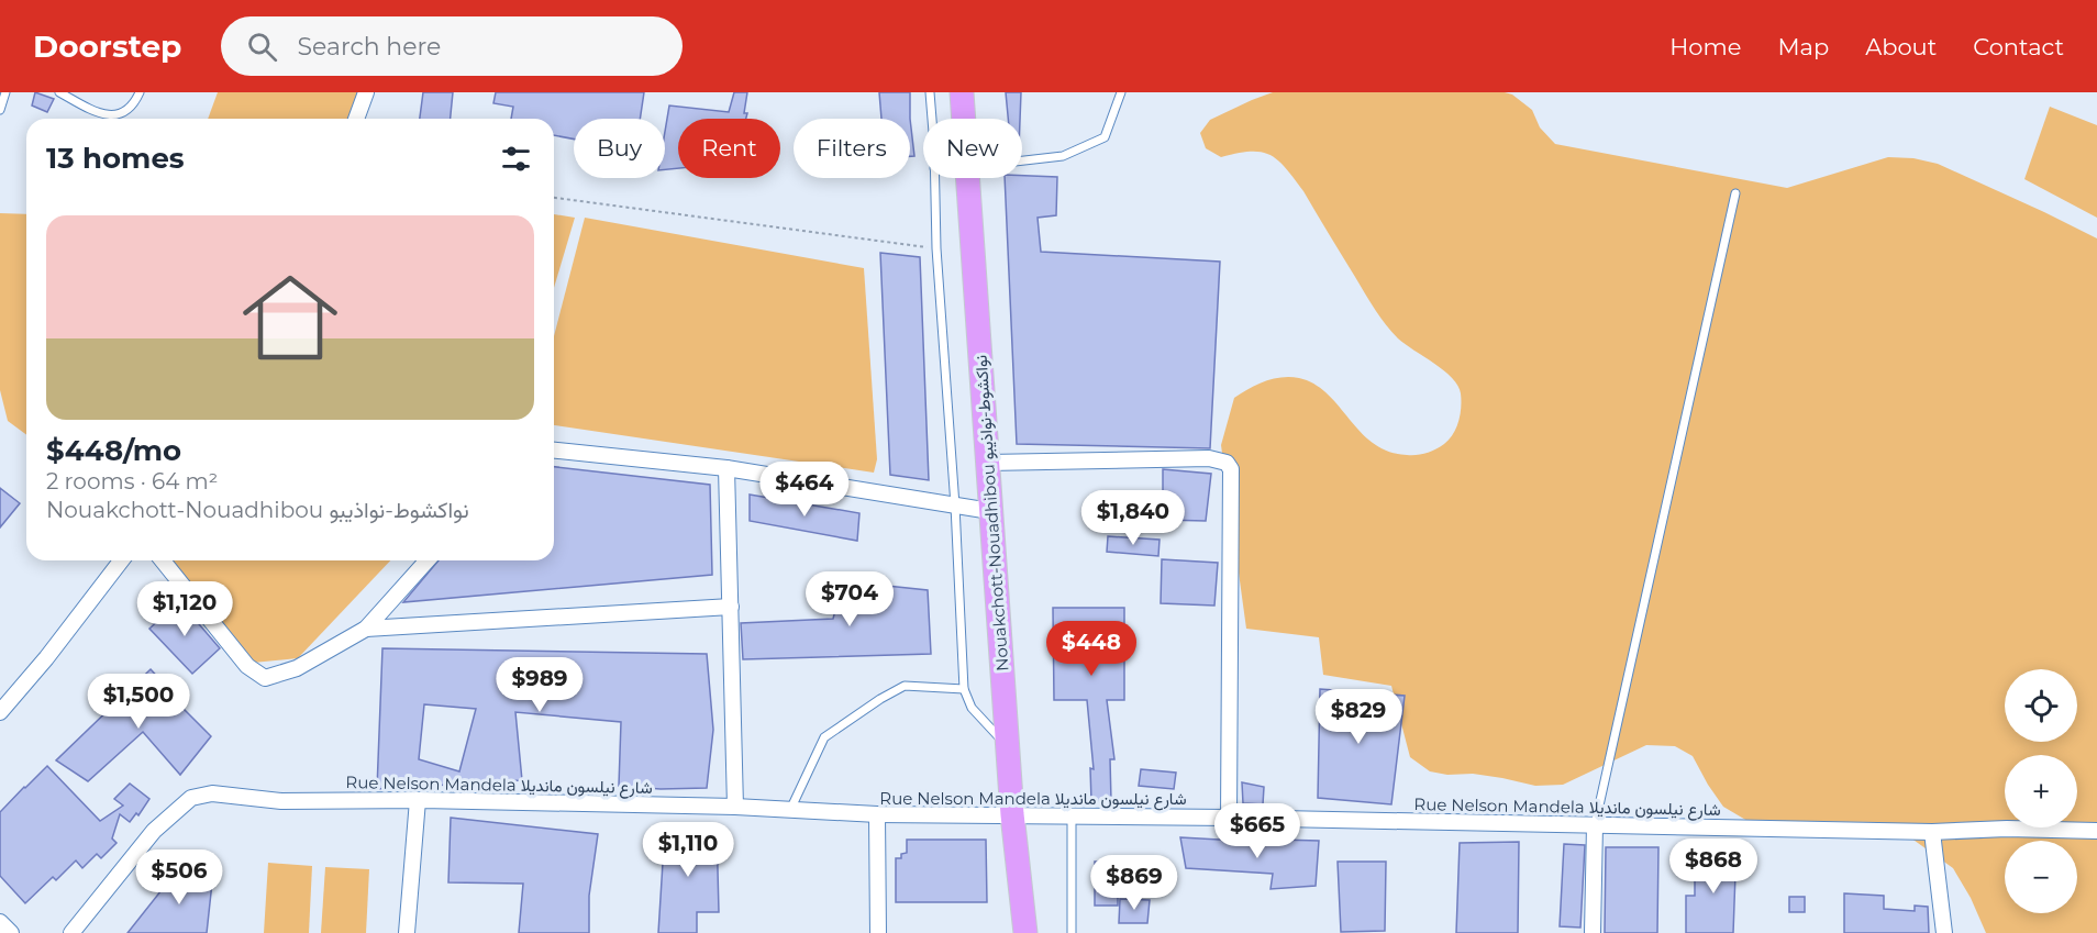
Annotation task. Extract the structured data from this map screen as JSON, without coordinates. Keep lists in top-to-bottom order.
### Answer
{
  "streets": {
    "highway": ["Nouakchott-Nouadhibou نواكشوط-نواذيبو"],
    "street": ["Rue Nelson Mandela شارع نيلسون مانديلا"]
  },
  "crossings": [
    ["Nouakchott-Nouadhibou نواكشوط-نواذيبو", "Rue Nelson Mandela شارع نيلسون مانديلا"]
  ],
  "page": {
    "header": "Doorstep",
    "search": "Search here",
    "nav": [
      "Home",
      "Map",
      "About",
      "Contact"
    ],
    "chip": [
      "Buy",
      "Rent",
      "Filters",
      "New"
    ],
    "heading": "13 homes",
    "list": [
      {
        "name": "$448/mo",
        "note": "2 rooms · 64 m² · Nouakchott-Nouadhibou نواكشوط-نواذيبو"
      }
    ],
    "price": [
      "$464",
      "$1,840",
      "$704",
      "$1,120",
      "$448",
      "$989",
      "$1,500",
      "$829",
      "$665",
      "$1,110",
      "$868",
      "$506",
      "$869"
    ],
    "map_buttons": ["+", "−"]
  }
}
